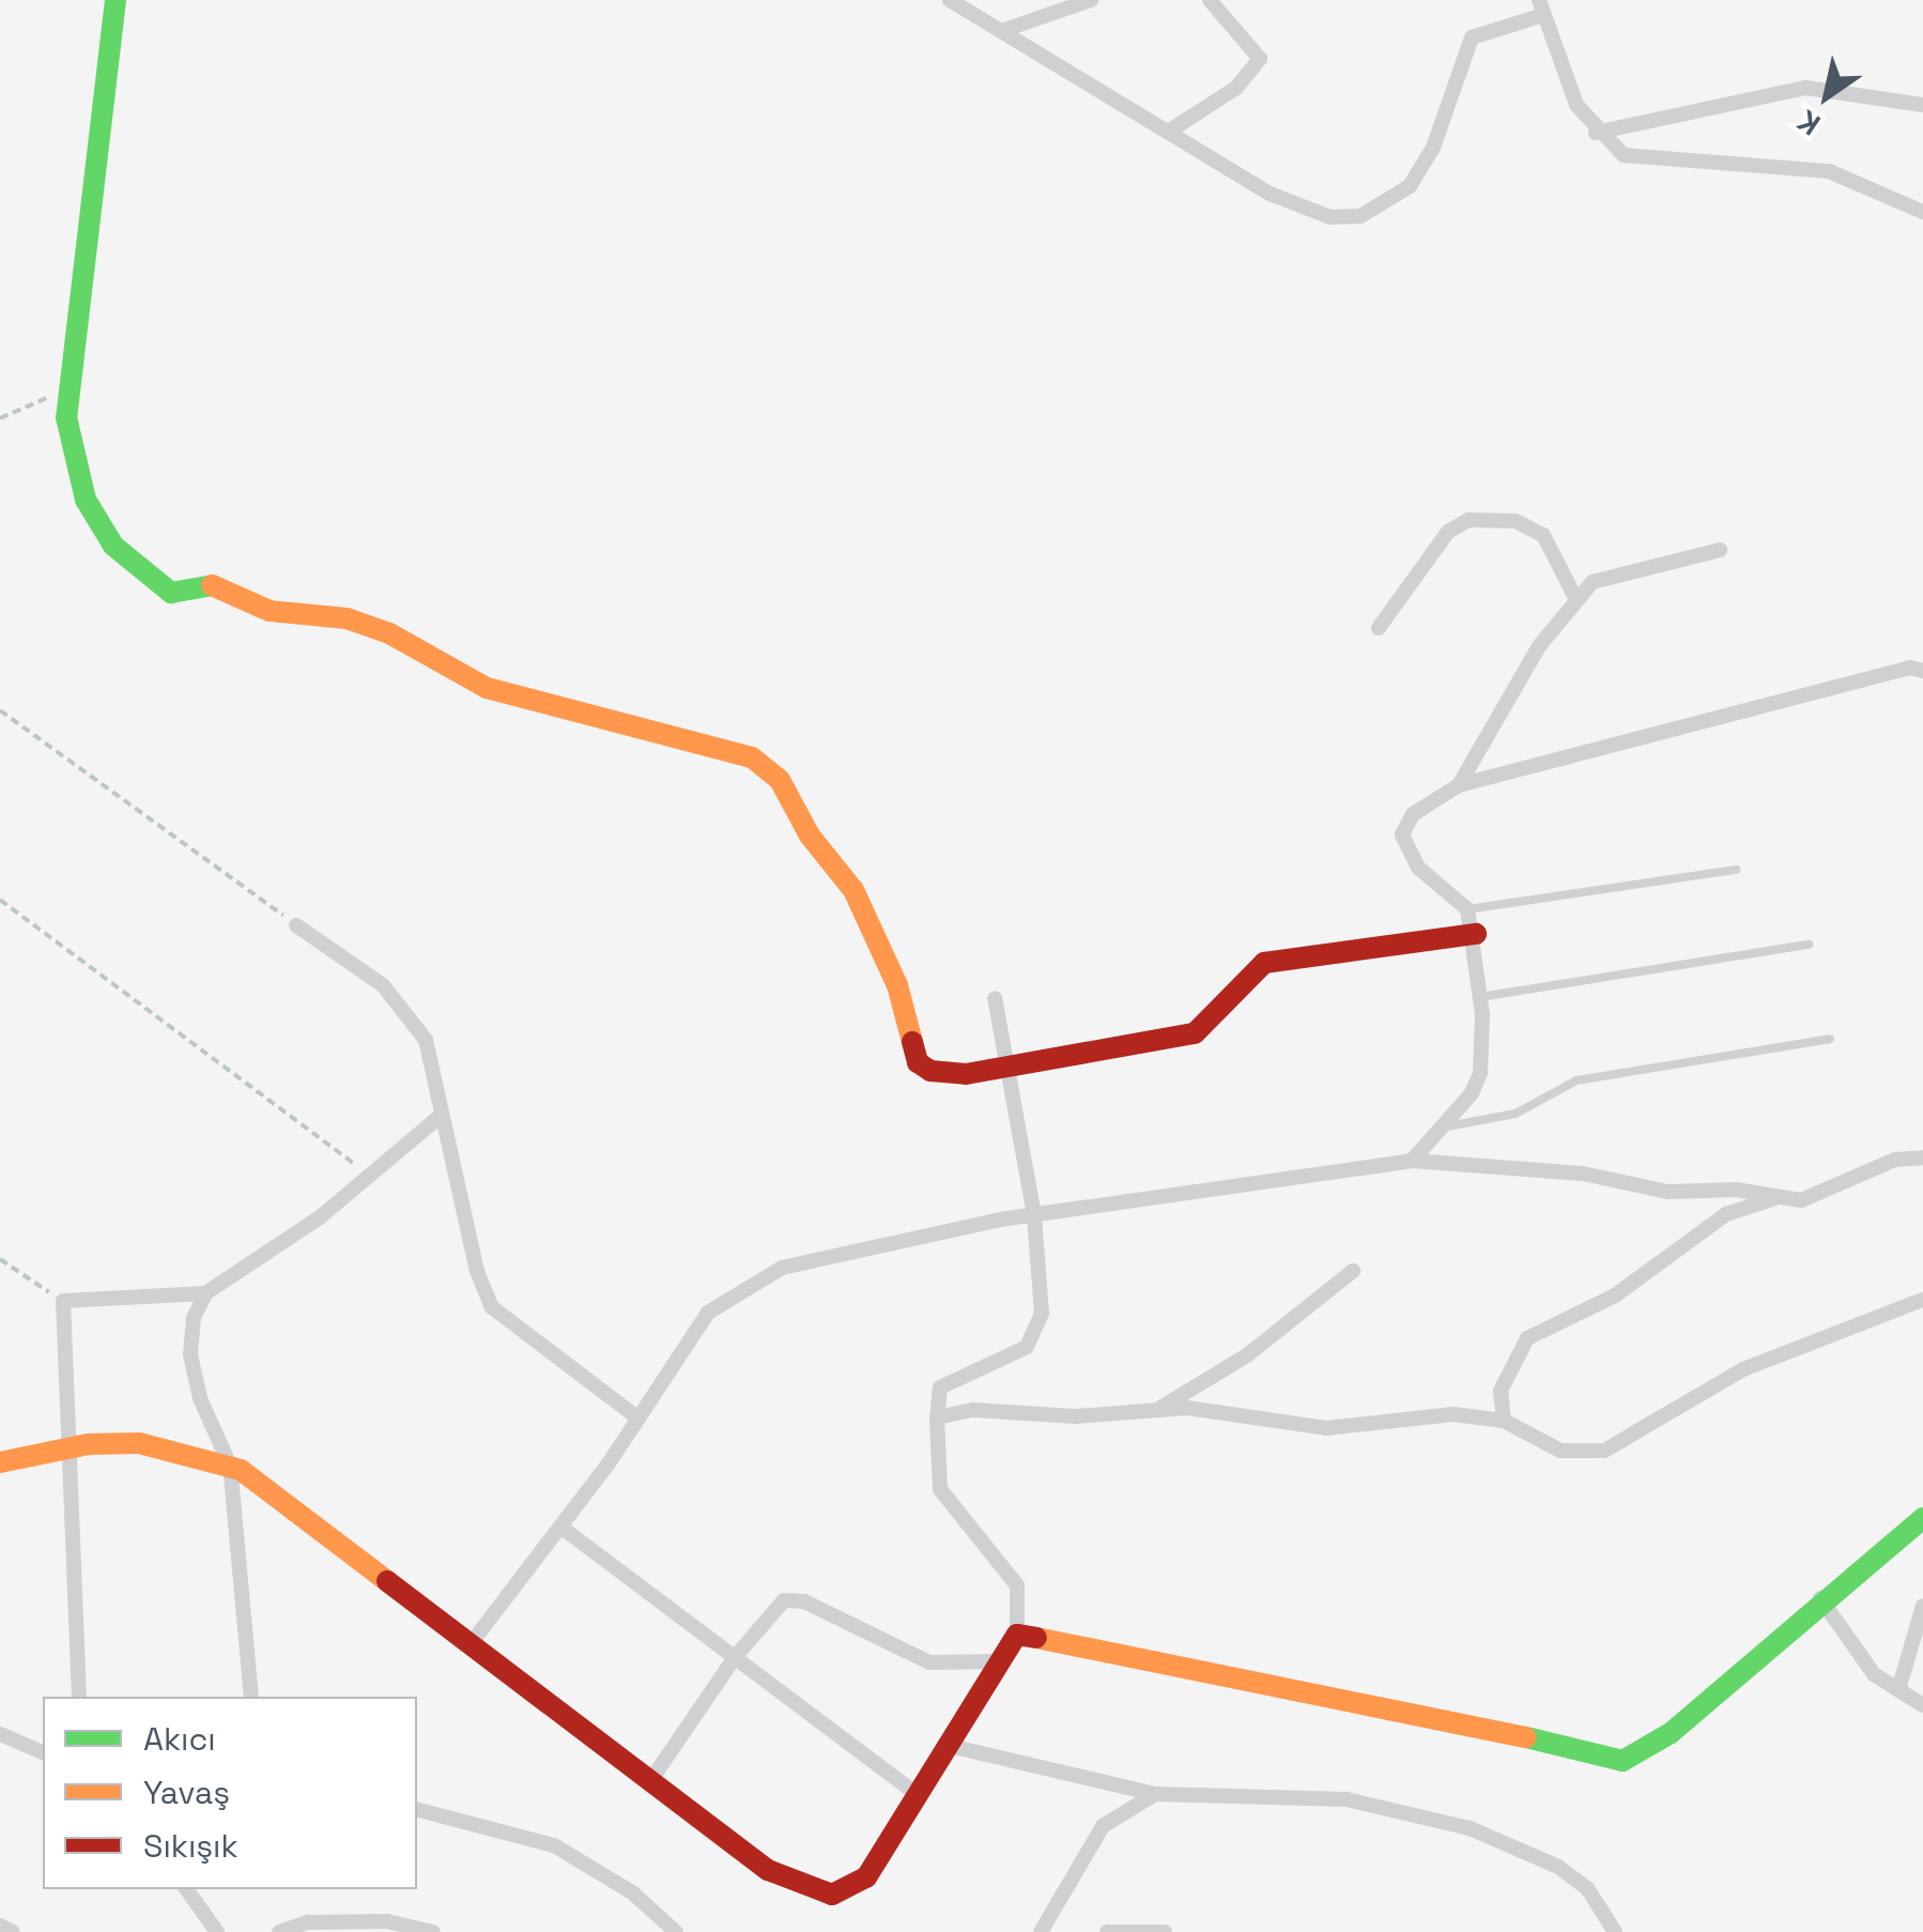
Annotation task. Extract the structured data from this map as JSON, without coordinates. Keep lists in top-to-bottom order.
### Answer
{
  "legend": ["Akıcı", "Yavaş", "Sıkışık"],
  "north": "bottom left"
}
